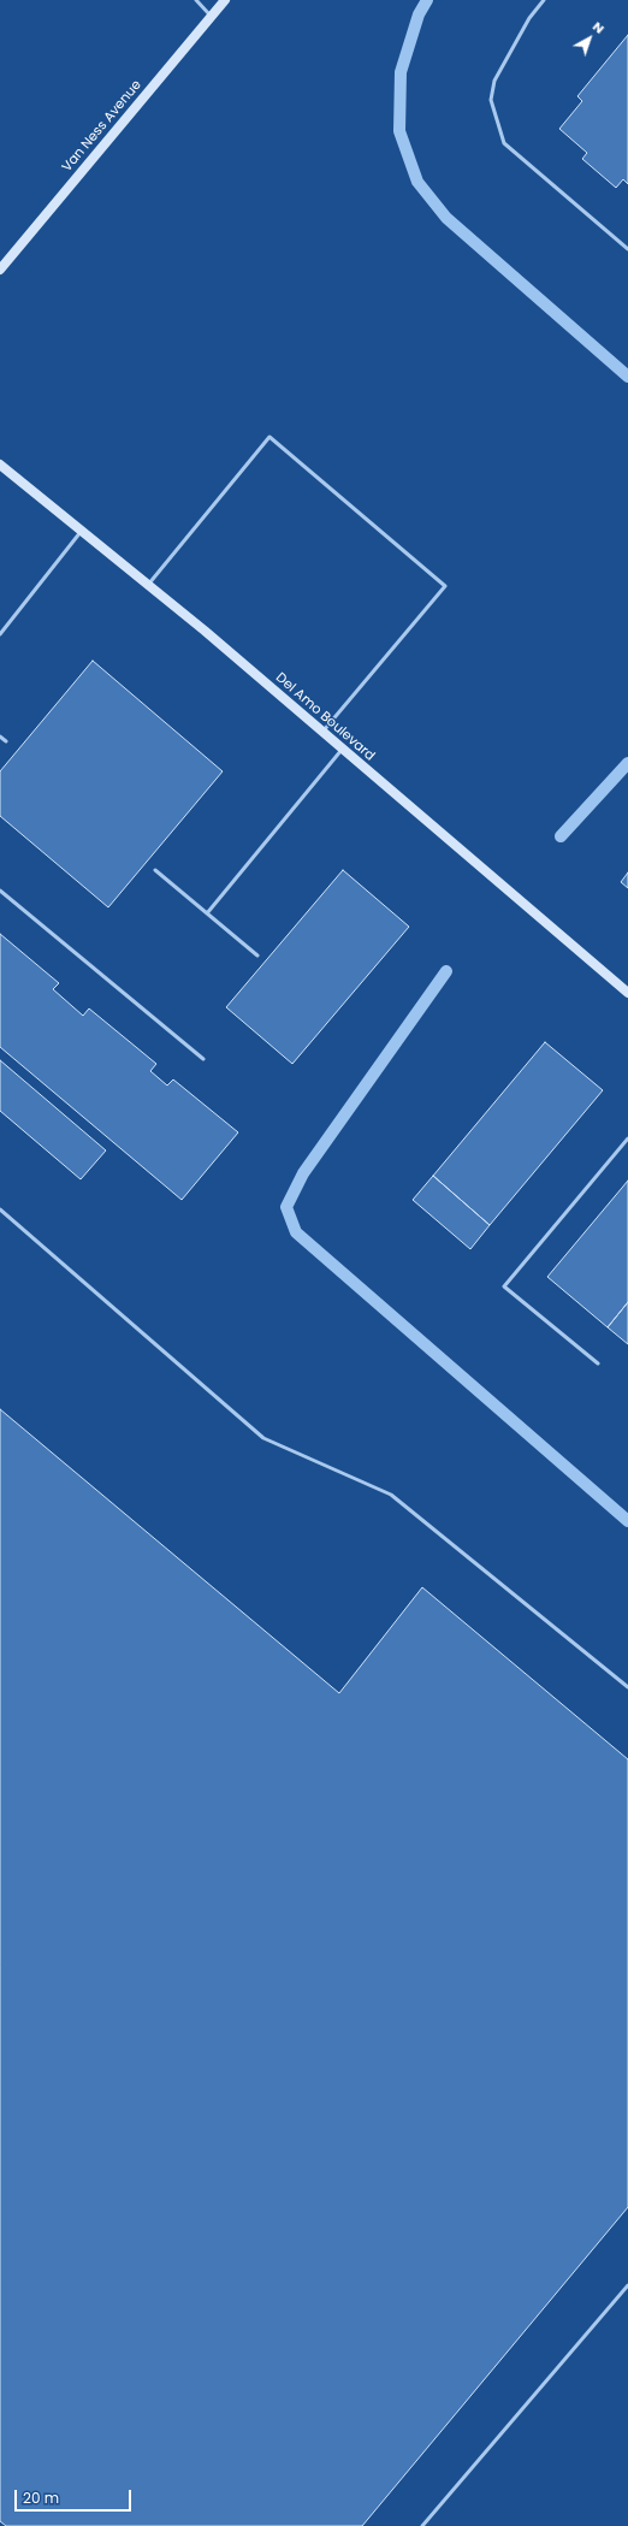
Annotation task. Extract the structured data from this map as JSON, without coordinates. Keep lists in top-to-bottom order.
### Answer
{
  "streets": {
    "main road": ["Van Ness Avenue", "Del Amo Boulevard"]
  },
  "scale_bar": "20 m",
  "north": "top right"
}
